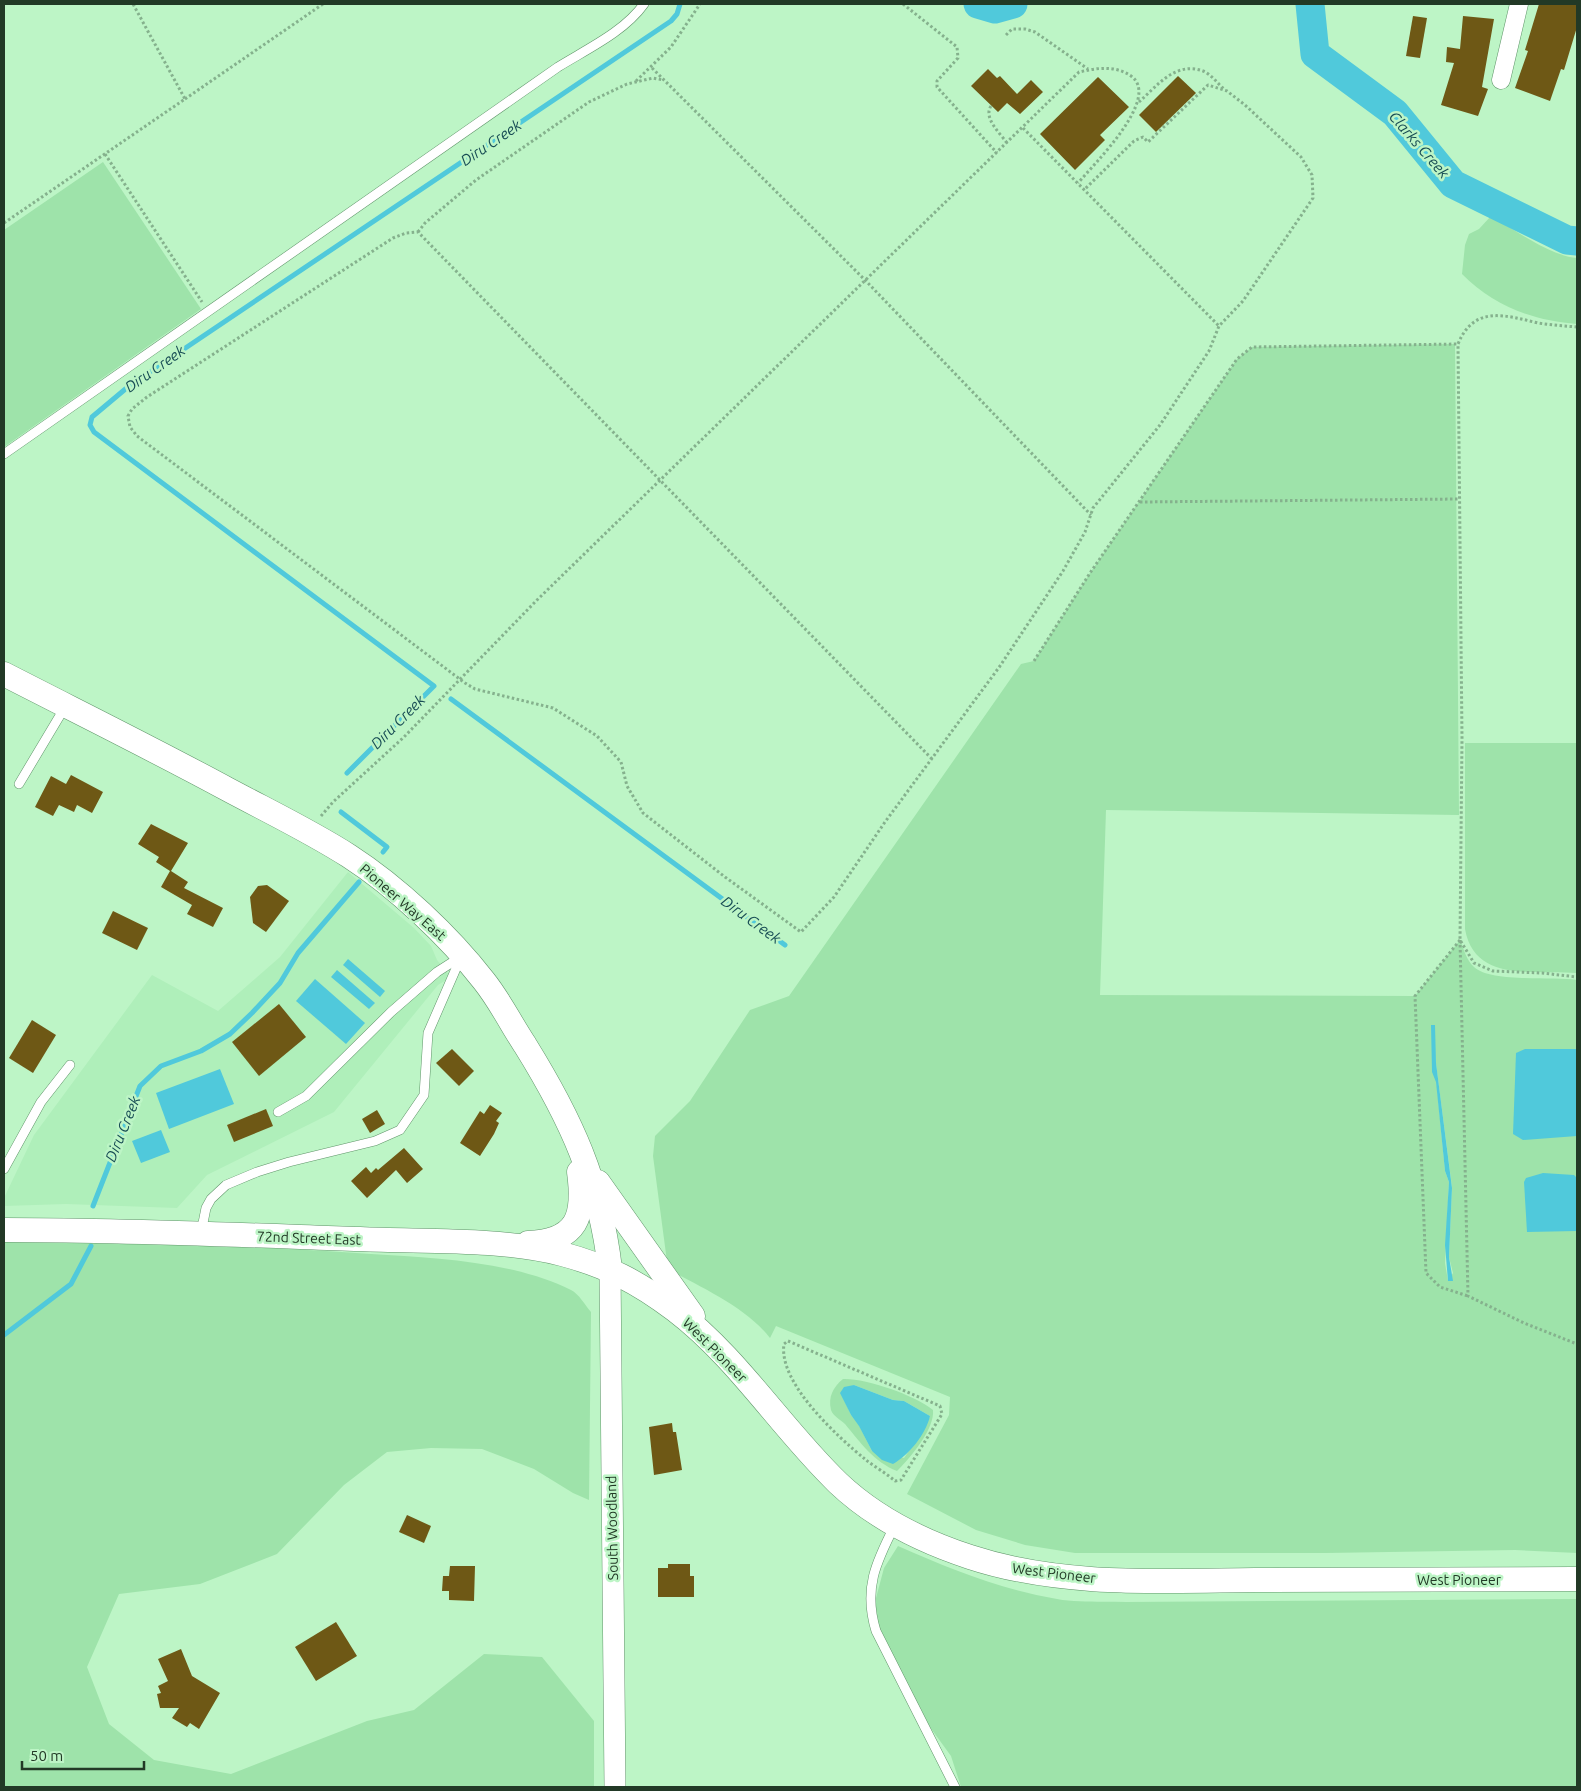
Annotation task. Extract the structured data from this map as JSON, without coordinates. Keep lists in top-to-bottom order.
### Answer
{
  "streets": {
    "main road": ["Pioneer Way East", "72nd Street East", "West Pioneer"],
    "street": ["South Woodland"]
  },
  "crossings": [
    ["Pioneer Way East", "72nd Street East"],
    ["Pioneer Way East", "West Pioneer"],
    ["Pioneer Way East", "South Woodland"],
    ["72nd Street East", "West Pioneer"],
    ["72nd Street East", "South Woodland"],
    ["West Pioneer", "South Woodland"]
  ],
  "water": ["Diru Creek", "Clarks Creek"],
  "scale_bar": "50 m"
}
